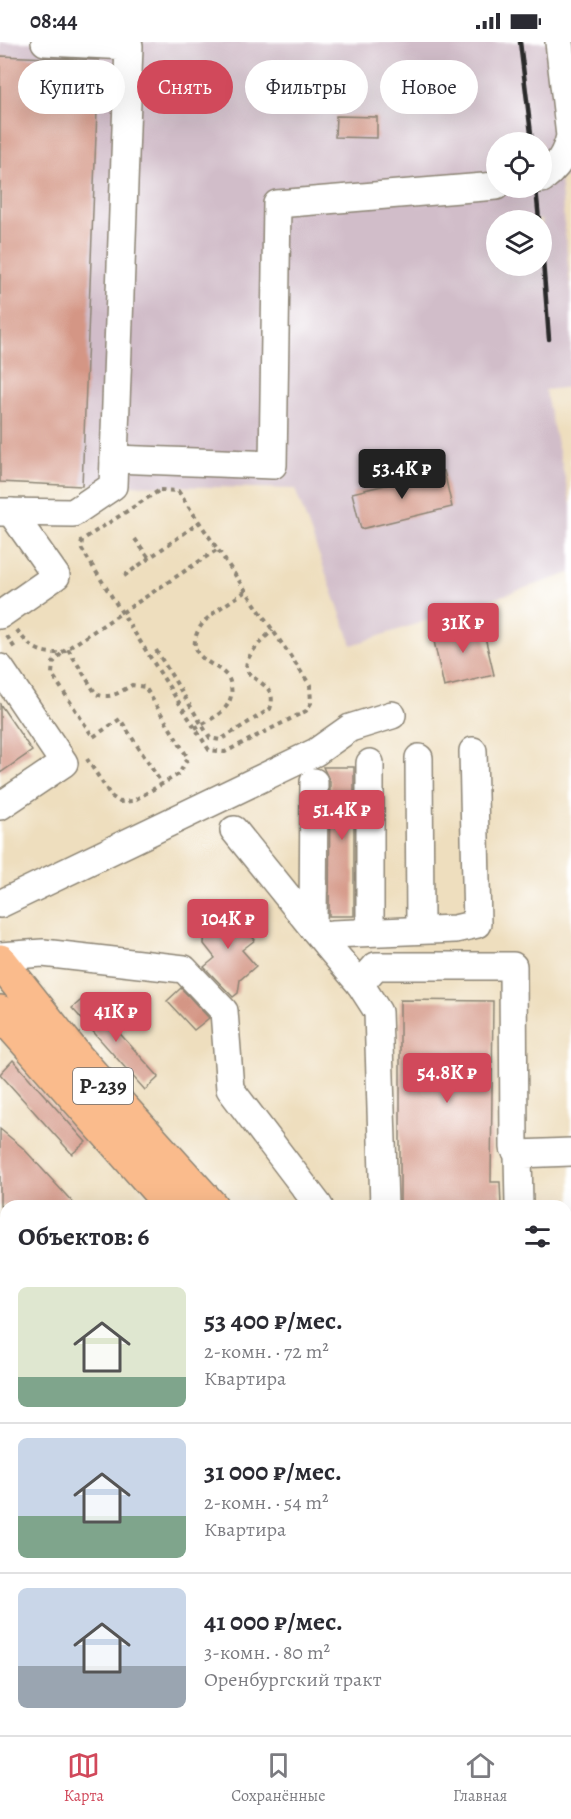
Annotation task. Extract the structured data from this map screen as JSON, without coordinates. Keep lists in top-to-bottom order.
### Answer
{
  "streets": {
    "main road": ["Р-239"]
  },
  "page": {
    "status": "08:44",
    "chip": [
      "Купить",
      "Снять",
      "Фильтры",
      "Новое"
    ],
    "price": [
      "53.4K ₽",
      "31K ₽",
      "51.4K ₽",
      "104K ₽",
      "41K ₽",
      "54.8K ₽"
    ],
    "heading": "Объектов: 6",
    "list": [
      {
        "name": "53 400 ₽/мес.",
        "note": "2-комн. · 72 m² · Квартира"
      },
      {
        "name": "31 000 ₽/мес.",
        "note": "2-комн. · 54 m² · Квартира"
      },
      {
        "name": "41 000 ₽/мес.",
        "note": "3-комн. · 80 m² · Оренбургский тракт"
      }
    ],
    "tabs": ["Карта", "Сохранённые", "Главная"]
  }
}
